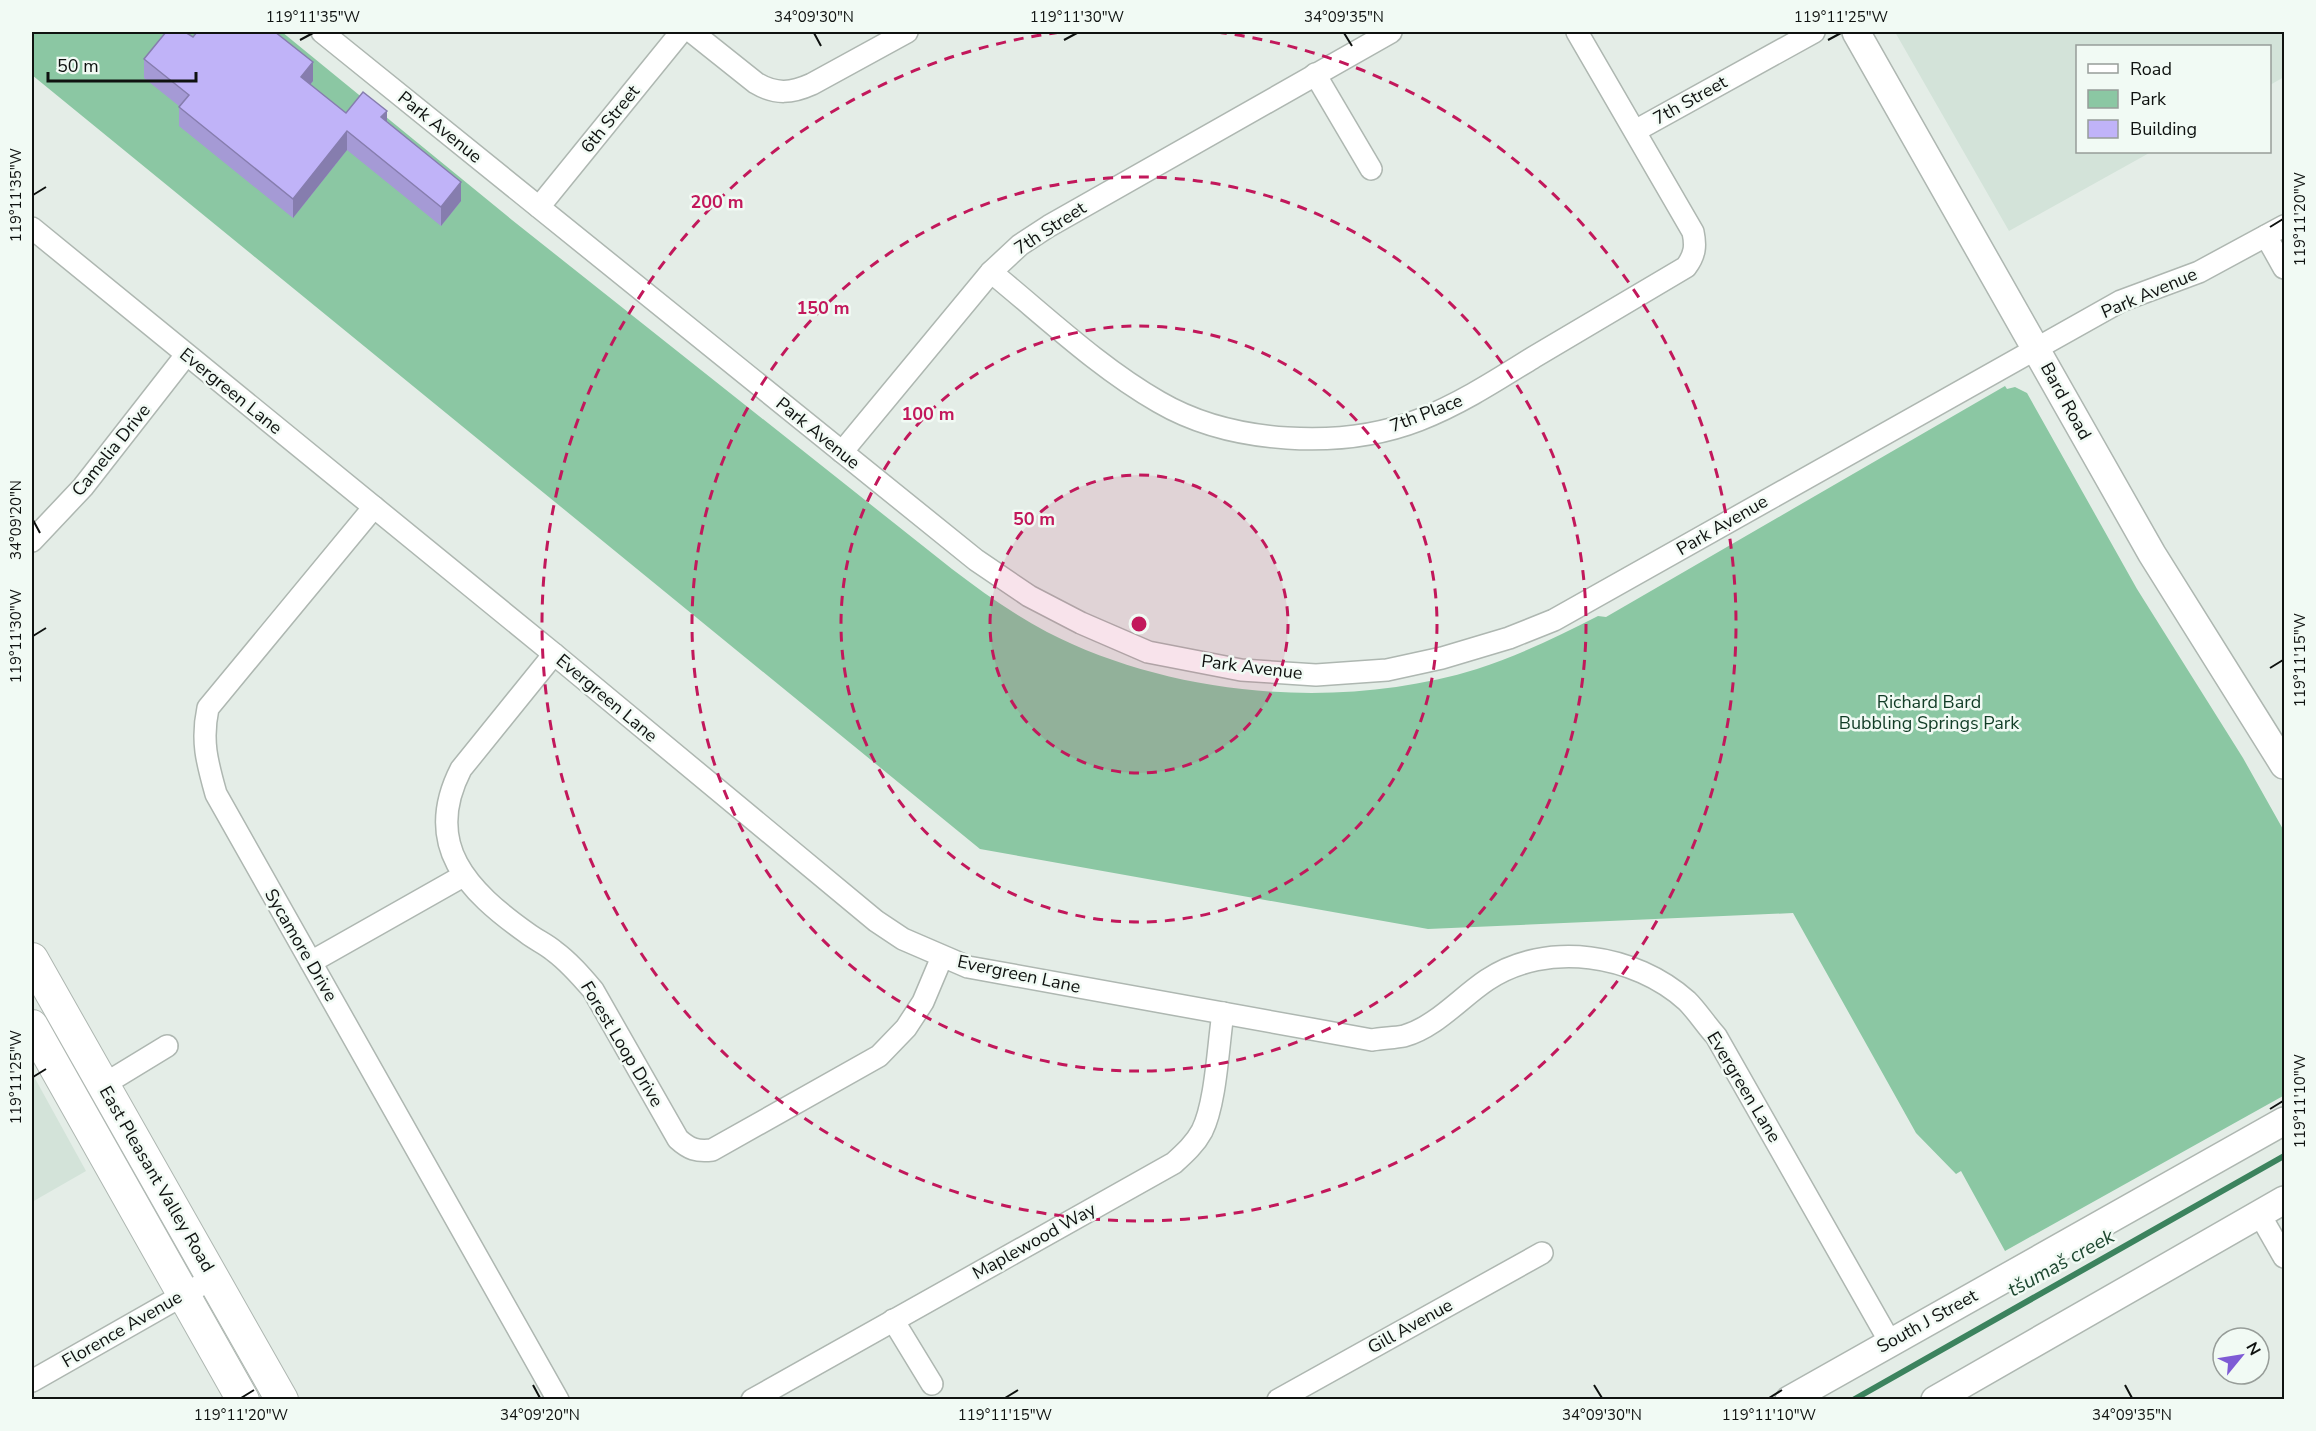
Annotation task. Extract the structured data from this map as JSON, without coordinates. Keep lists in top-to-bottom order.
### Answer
{
  "streets": {
    "main road": ["East Pleasant Valley Road"],
    "street": [
      "7th Street",
      "6th Street",
      "Park Avenue",
      "Evergreen Lane",
      "Bard Road",
      "7th Place",
      "Camelia Drive",
      "Sycamore Drive",
      "Forest Loop Drive",
      "Maplewood Way",
      "South J Street",
      "Gill Avenue",
      "Florence Avenue"
    ]
  },
  "crossings": [
    ["7th Street", "Park Avenue"],
    ["7th Street", "7th Place"],
    ["6th Street", "Park Avenue"],
    ["Park Avenue", "Bard Road"],
    ["Evergreen Lane", "Camelia Drive"],
    ["Evergreen Lane", "Sycamore Drive"],
    ["Evergreen Lane", "Forest Loop Drive"],
    ["Evergreen Lane", "Maplewood Way"],
    ["Evergreen Lane", "South J Street"],
    ["East Pleasant Valley Road", "Florence Avenue"]
  ],
  "water": ["tšumaš creek"],
  "parks": ["Richard Bard Bubbling Springs Park"],
  "legend": ["Road", "Park", "Building"],
  "scale_bar": "50 m",
  "north": "top right",
  "coordinates": [
    "119°11'35\"W",
    "34°09'30\"N",
    "119°11'30\"W",
    "34°09'35\"N",
    "119°11'25\"W",
    "119°11'20\"W",
    "34°09'20\"N",
    "119°11'15\"W",
    "119°11'10\"W"
  ],
  "rings": [
    "200 m",
    "150 m",
    "100 m",
    "50 m"
  ]
}
